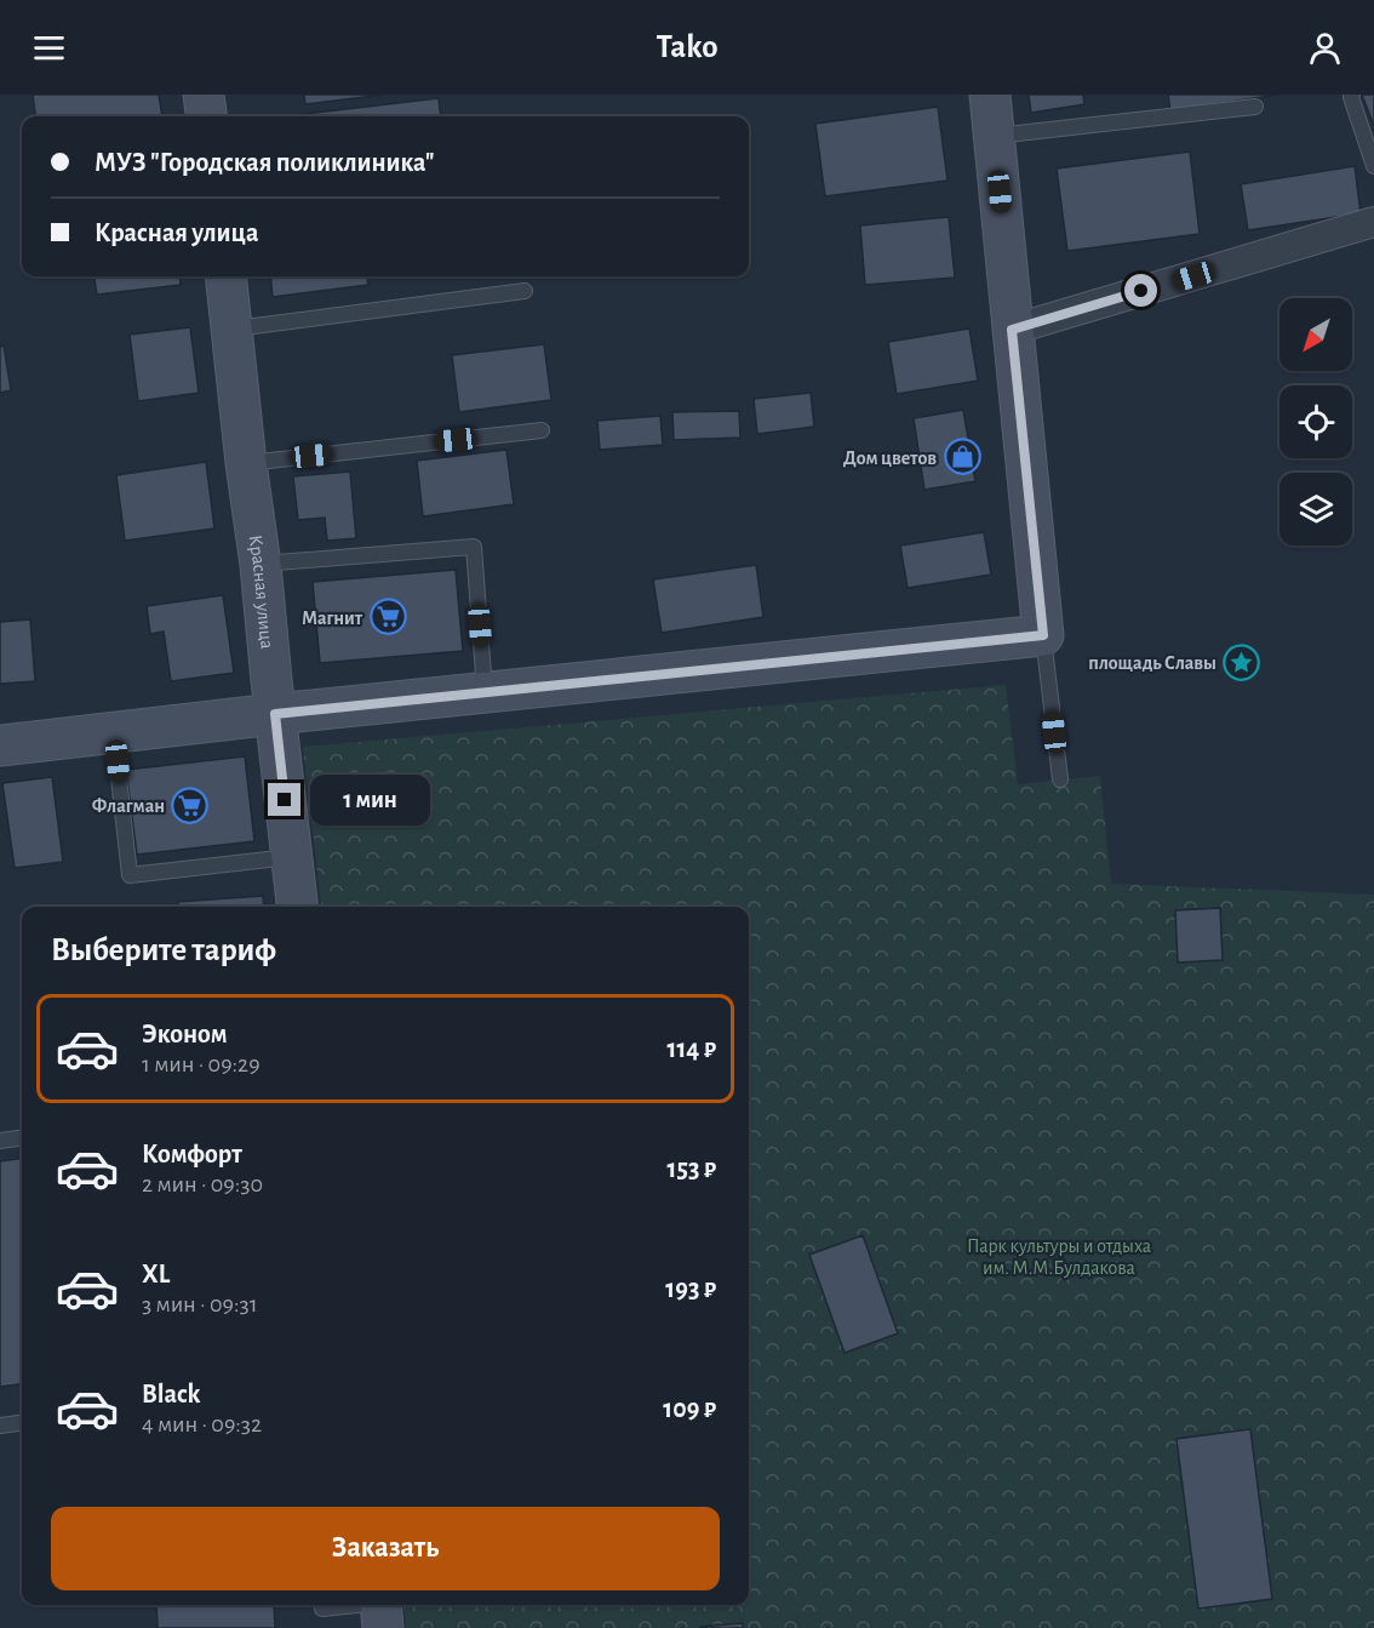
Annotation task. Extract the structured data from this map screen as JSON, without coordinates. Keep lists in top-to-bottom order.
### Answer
{
  "streets": {
    "street": ["Красная улица"]
  },
  "parks": ["Парк культуры и отдыха им. М.М.Булдакова"],
  "places": {
    "shop": ["Дом цветов"],
    "supermarket": ["Магнит", "Флагман"],
    "place": ["площадь Славы"]
  },
  "north": "bottom left",
  "page": {
    "header": "Tako",
    "banner": ["МУЗ \"Городская поликлиника\"", "Красная улица"],
    "bubble": "1 мин",
    "heading": "Выберите тариф",
    "list": [
      {
        "name": "Эконом",
        "note": "1 мин · 09:29",
        "value": "114 ₽"
      },
      {
        "name": "Комфорт",
        "note": "2 мин · 09:30",
        "value": "153 ₽"
      },
      {
        "name": "XL",
        "note": "3 мин · 09:31",
        "value": "193 ₽"
      },
      {
        "name": "Black",
        "note": "4 мин · 09:32",
        "value": "109 ₽"
      }
    ],
    "buttons": "Заказать"
  }
}
